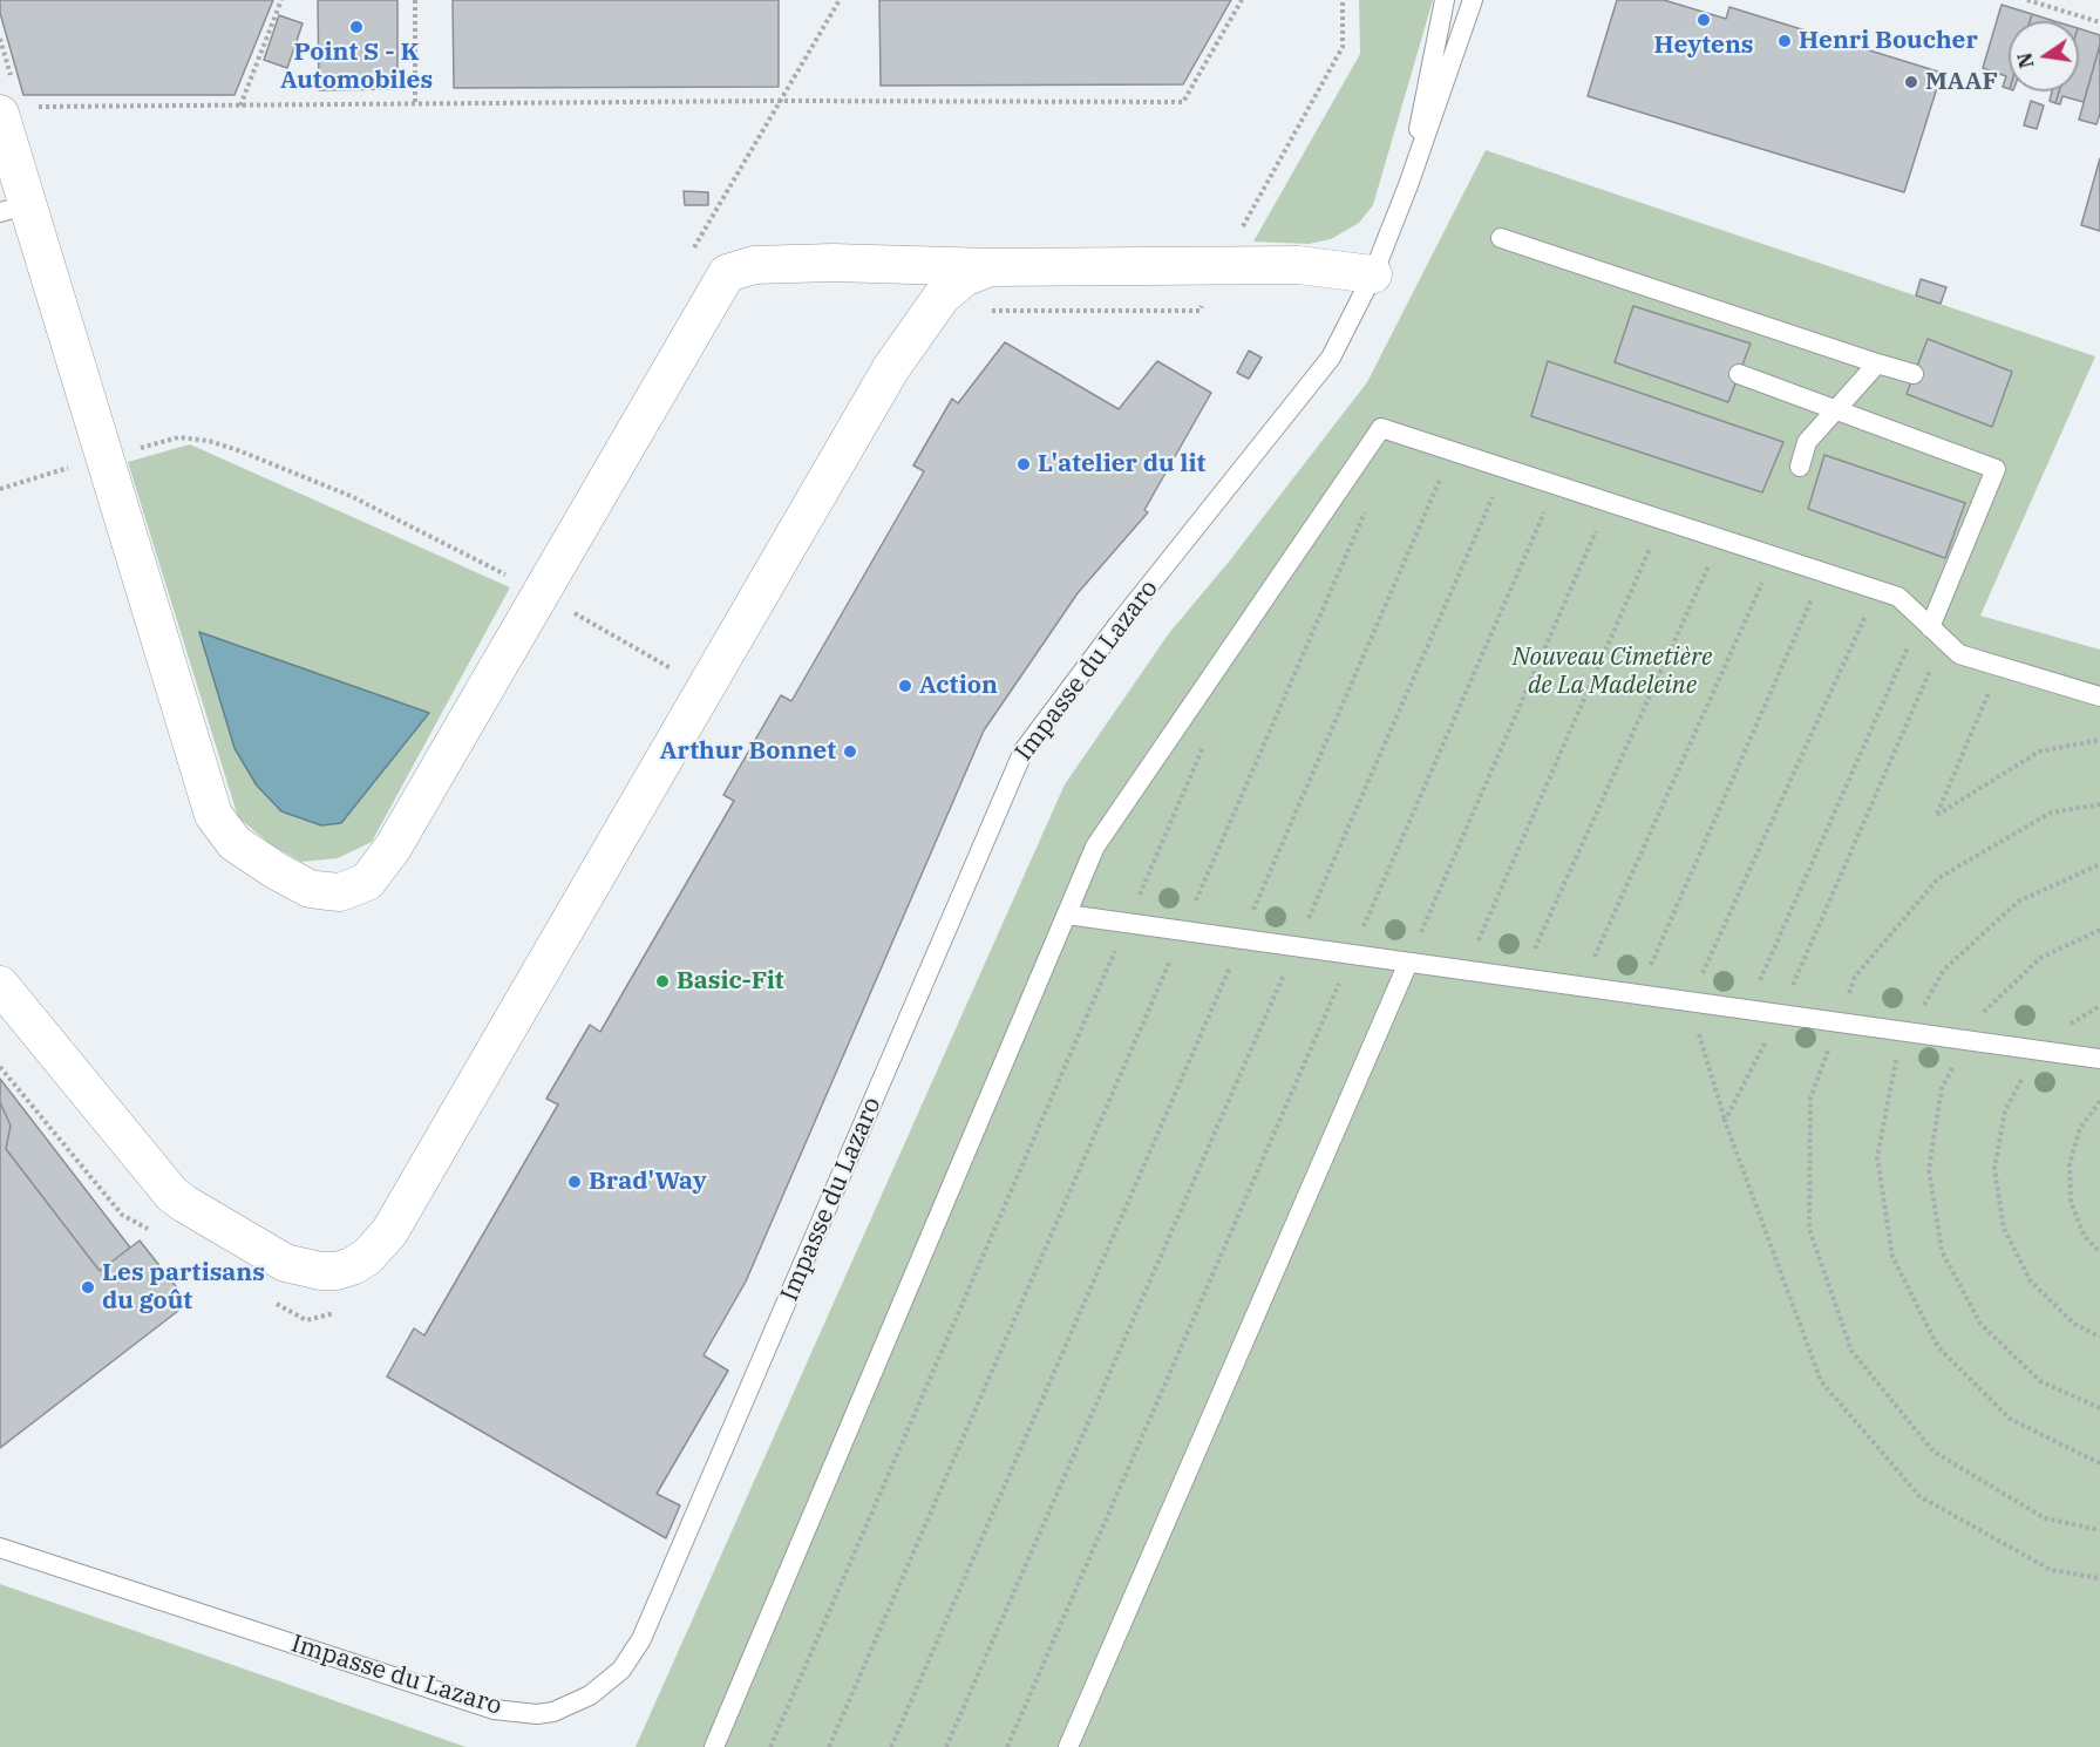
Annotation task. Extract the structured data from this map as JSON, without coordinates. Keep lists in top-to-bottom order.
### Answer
{
  "streets": {
    "lane": ["Impasse du Lazaro"]
  },
  "parks": ["Nouveau Cimetière de La Madeleine"],
  "places": [
    "Heytens",
    "Point S - K Automobiles",
    "Henri Boucher",
    "MAAF",
    "L'atelier du lit",
    "Action",
    "Arthur Bonnet",
    "Basic-Fit",
    "Brad'Way",
    "Les partisans du goût"
  ],
  "north": "left"
}
